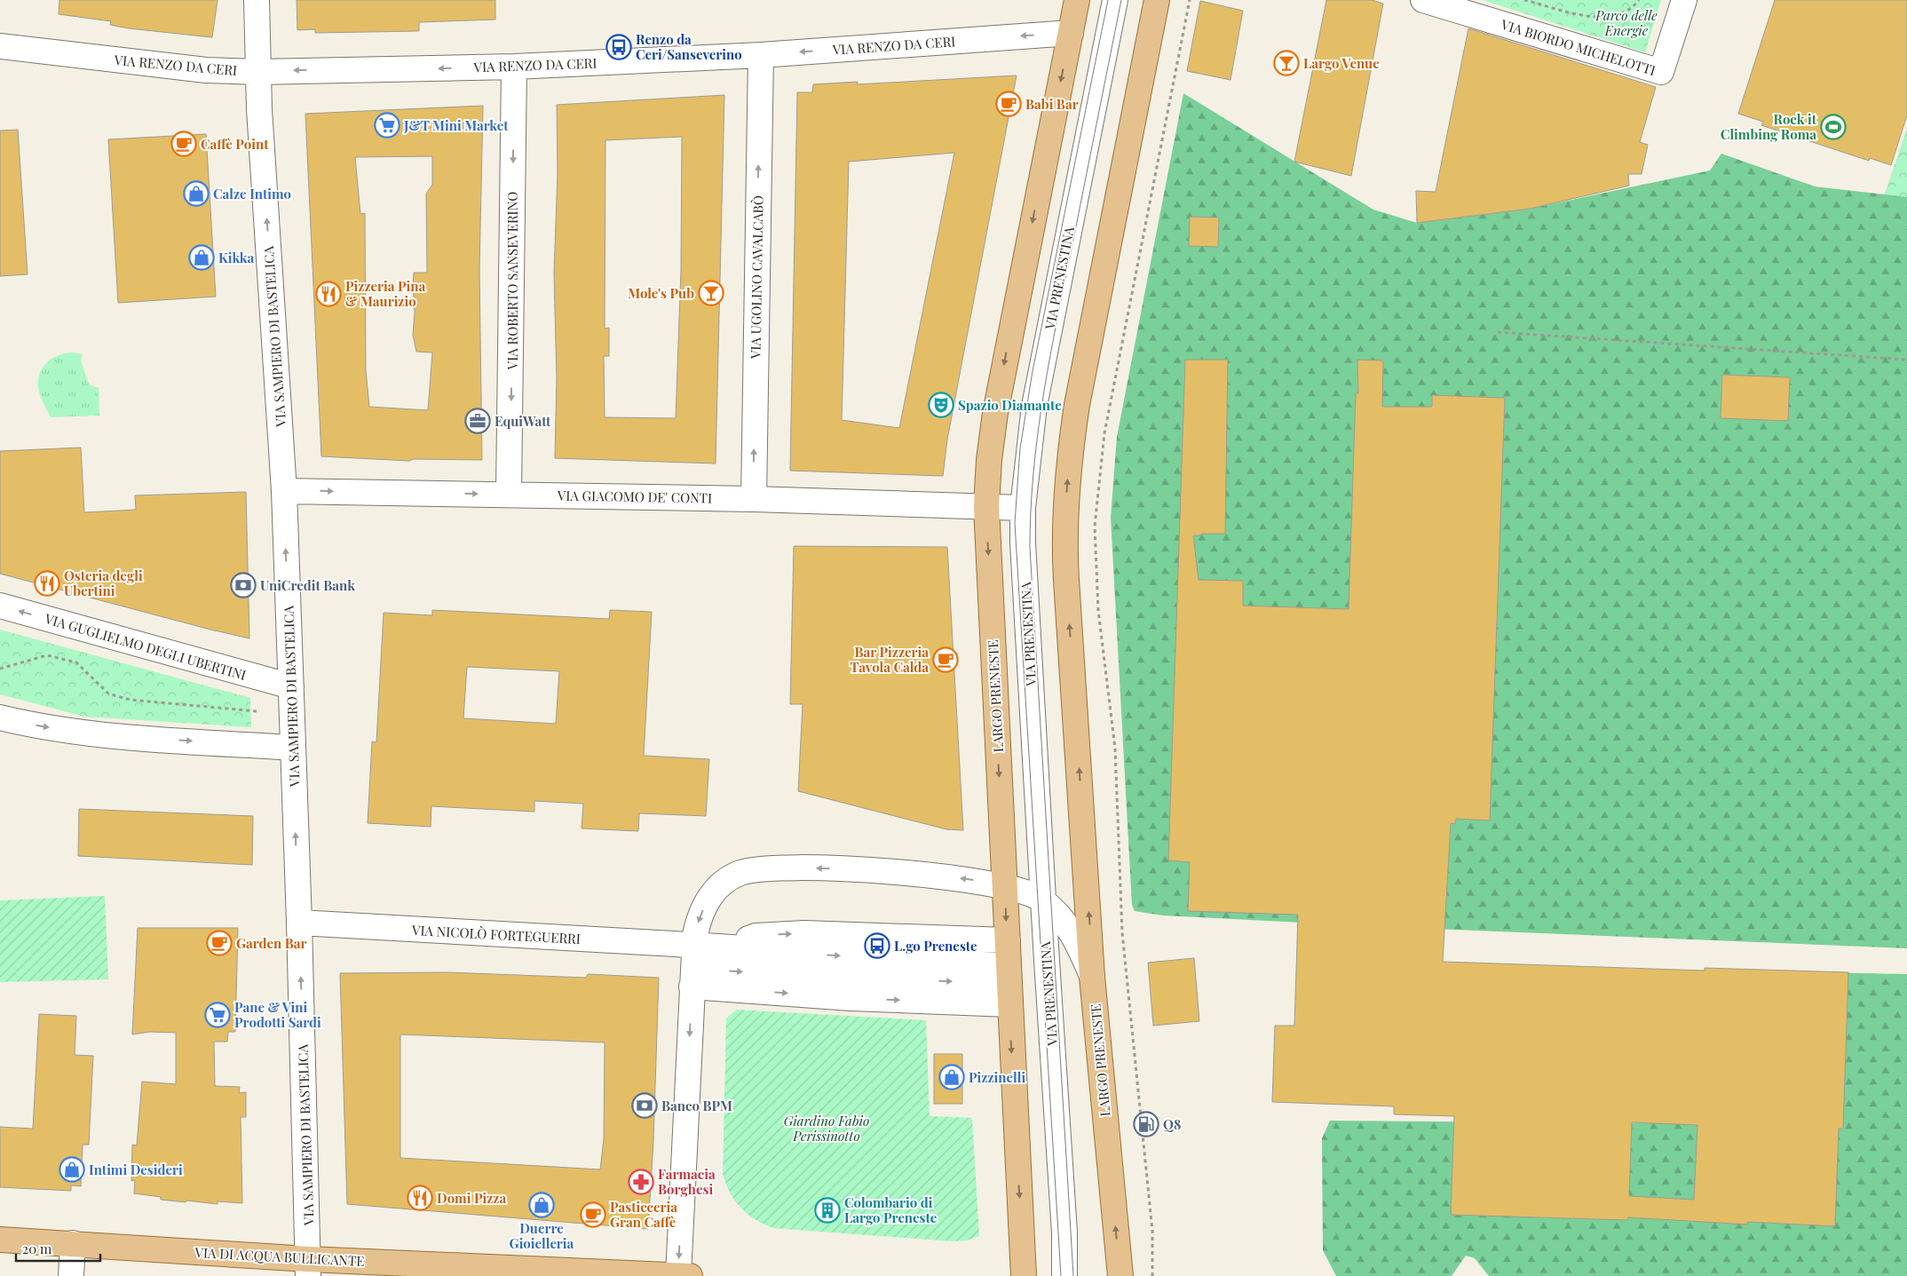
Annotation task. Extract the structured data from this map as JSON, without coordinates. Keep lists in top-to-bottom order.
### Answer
{
  "streets": {
    "main road": ["LARGO PRENESTE", "VIA DI ACQUA BULLICANTE"],
    "street": [
      "VIA RENZO DA CERI",
      "VIA BIORDO MICHELOTTI",
      "VIA UGOLINO CAVALCABÒ",
      "VIA PRENESTINA",
      "VIA ROBERTO SANSEVERINO",
      "VIA SAMPIERO DI BASTELICA",
      "VIA GIACOMO DE' CONTI",
      "VIA GUGLIELMO DEGLI UBERTINI",
      "VIA NICOLÒ FORTEGUERRI"
    ]
  },
  "crossings": [
    ["VIA RENZO DA CERI", "VIA UGOLINO CAVALCABÒ"],
    ["VIA RENZO DA CERI", "VIA ROBERTO SANSEVERINO"],
    ["VIA RENZO DA CERI", "VIA SAMPIERO DI BASTELICA"],
    ["VIA UGOLINO CAVALCABÒ", "VIA GIACOMO DE' CONTI"],
    ["VIA PRENESTINA", "VIA GIACOMO DE' CONTI"],
    ["VIA PRENESTINA", "LARGO PRENESTE"],
    ["VIA ROBERTO SANSEVERINO", "VIA GIACOMO DE' CONTI"],
    ["VIA SAMPIERO DI BASTELICA", "VIA GIACOMO DE' CONTI"],
    ["VIA SAMPIERO DI BASTELICA", "VIA GUGLIELMO DEGLI UBERTINI"],
    ["VIA SAMPIERO DI BASTELICA", "VIA NICOLÒ FORTEGUERRI"],
    ["VIA SAMPIERO DI BASTELICA", "VIA DI ACQUA BULLICANTE"],
    ["VIA GIACOMO DE' CONTI", "LARGO PRENESTE"],
    ["LARGO PRENESTE", "VIA NICOLÒ FORTEGUERRI"],
    ["LARGO PRENESTE", "VIA DI ACQUA BULLICANTE"]
  ],
  "one_way": [
    "VIA RENZO DA CERI",
    "VIA UGOLINO CAVALCABÒ",
    "VIA ROBERTO SANSEVERINO",
    "VIA SAMPIERO DI BASTELICA"
  ],
  "parks": ["Parco delle Energie", "Giardino Fabio Perissinotto"],
  "places": {
    "bus stop": ["Renzo da Ceri/Sanseverino", "L.go Preneste"],
    "bar": ["Largo Venue", "Mole's Pub"],
    "cafe": [
      "Babi Bar",
      "Caffè Point",
      "Bar Pizzeria Tavola Calda",
      "Garden Bar",
      "Pasticceria Gran Caffè"
    ],
    "supermarket": ["J&T Mini Market", "Pane & Vini Prodotti Sardi"],
    "sports": ["Rock it Climbing Roma"],
    "shop": [
      "Calze Intimo",
      "Kikka",
      "Pizzinelli",
      "Intimi Desideri",
      "Duerre Gioielleria"
    ],
    "restaurant": ["Pizzeria Pina & Maurizio", "Osteria degli Ubertini", "Domi Pizza"],
    "theatre": ["Spazio Diamante"],
    "office": ["EquiWatt"],
    "bank": ["UniCredit Bank", "Banco BPM"],
    "fuel station": ["Q8"],
    "pharmacy": ["Farmacia Borghesi"],
    "building": ["Colombario di Largo Preneste"]
  },
  "scale_bar": "20 m"
}
